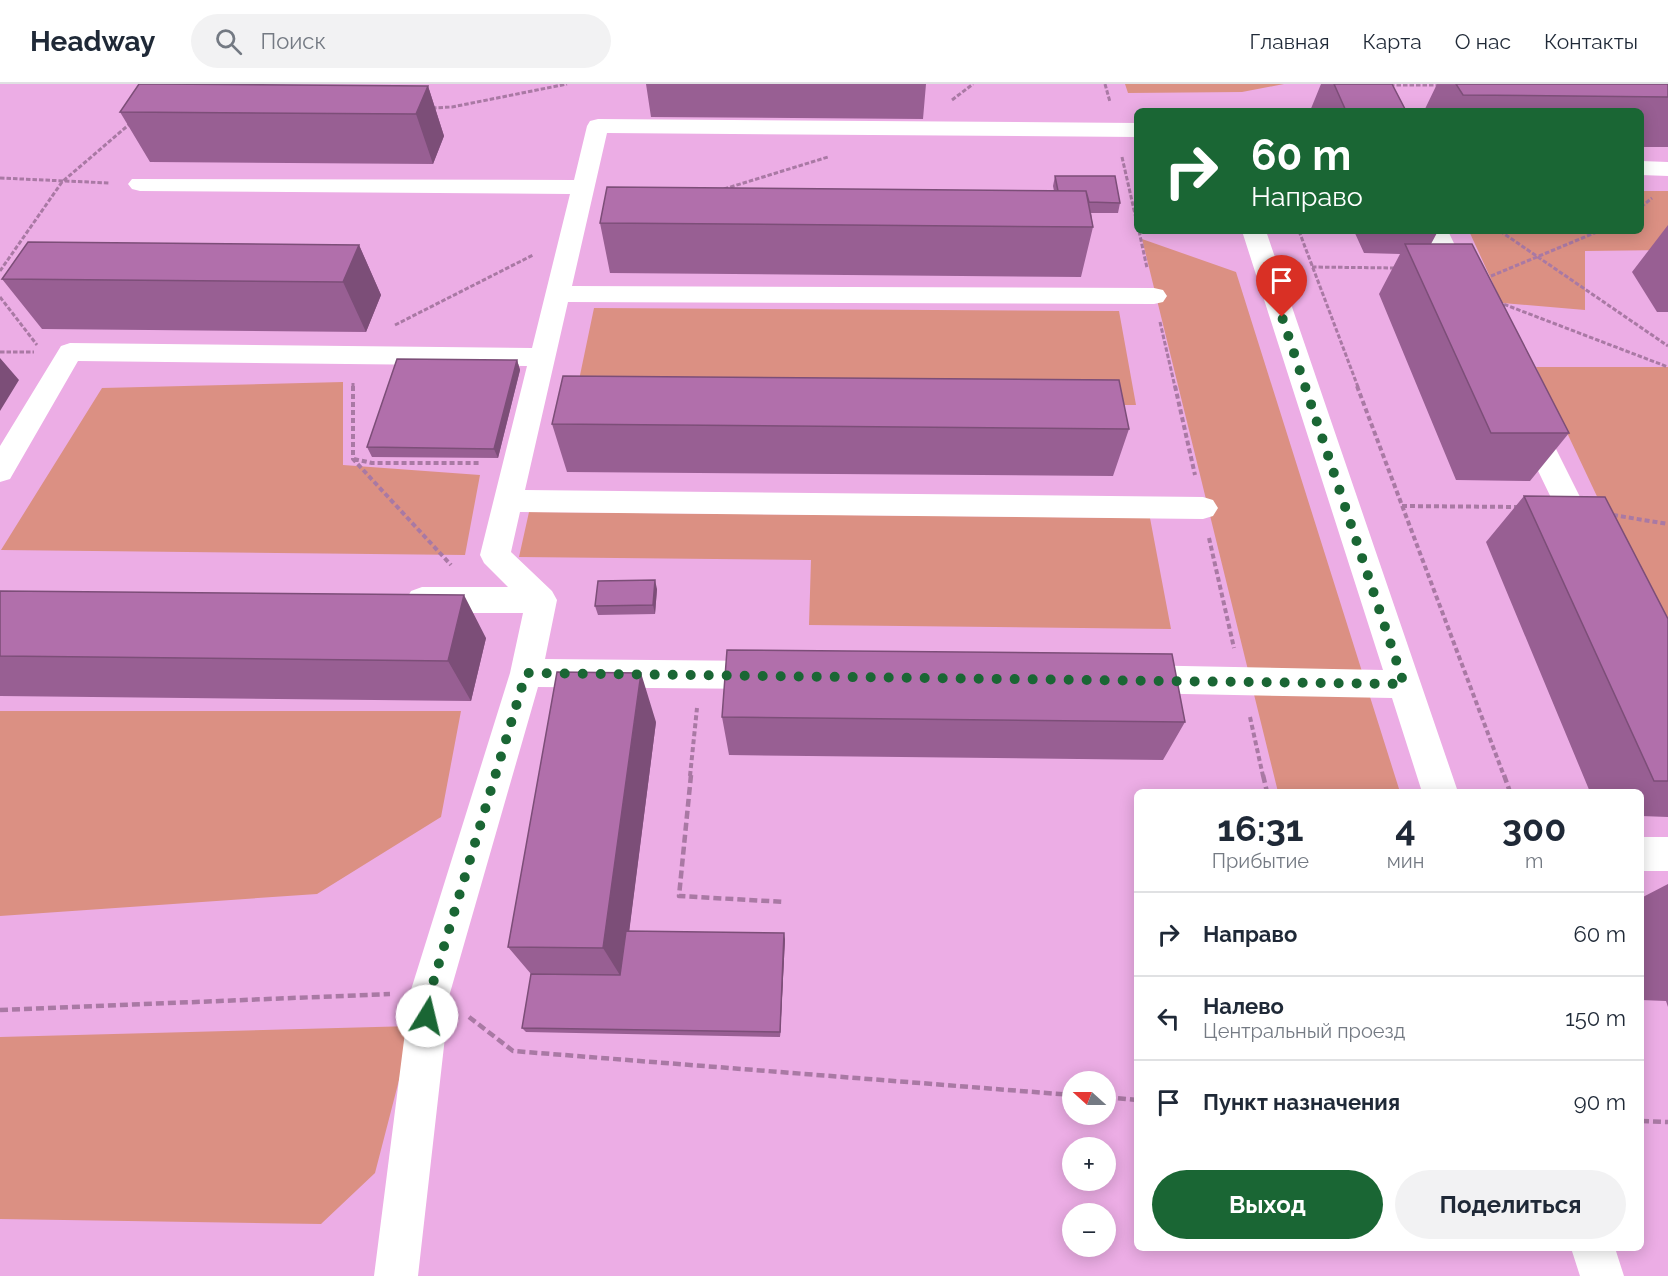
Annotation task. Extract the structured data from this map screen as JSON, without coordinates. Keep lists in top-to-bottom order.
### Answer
{
  "north": "left",
  "page": {
    "header": "Headway",
    "search": "Поиск",
    "nav": [
      "Главная",
      "Карта",
      "О нас",
      "Контакты"
    ],
    "turn": ["60 m", "Направо"],
    "eta": [
      "16:31",
      "Прибытие",
      "4",
      "мин",
      "300",
      "m"
    ],
    "list": [
      {
        "name": "Направо",
        "value": "60 m"
      },
      {
        "name": "Налево",
        "note": "Центральный проезд",
        "value": "150 m"
      },
      {
        "name": "Пункт назначения",
        "value": "90 m"
      }
    ],
    "map_buttons": ["+", "−"],
    "buttons": ["Выход", "Поделиться"]
  }
}
